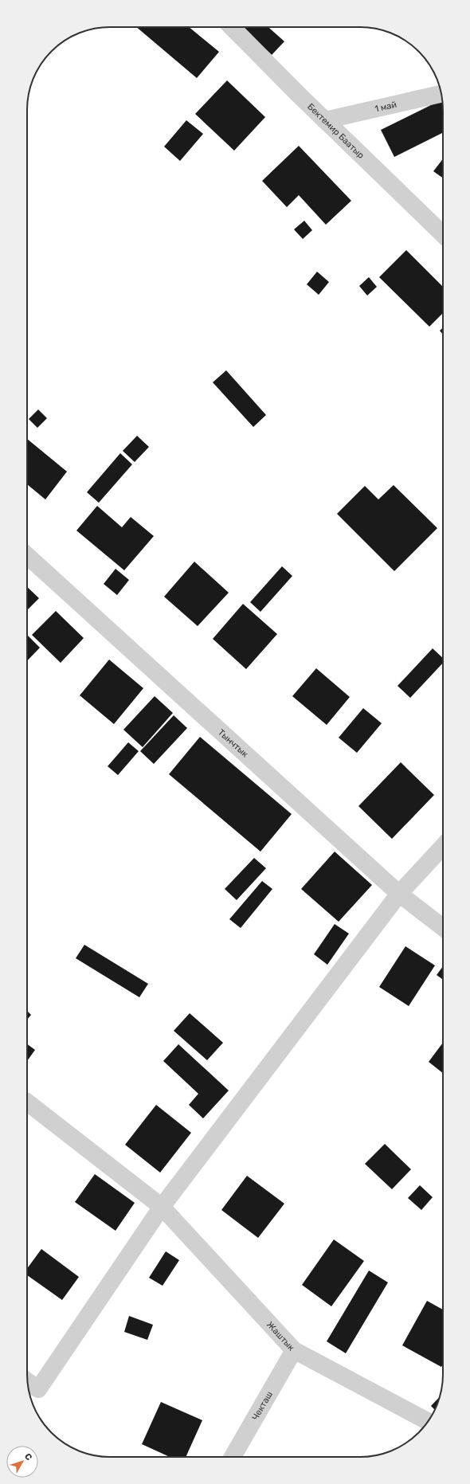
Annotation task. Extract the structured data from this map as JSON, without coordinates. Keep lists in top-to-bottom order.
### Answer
{
  "streets": {
    "street": [
      "1 май",
      "Бектемир Баатыр",
      "Тынчтык",
      "Жаштык",
      "Чекташ"
    ]
  },
  "crossings": [
    ["1 май", "Бектемир Баатыр"],
    ["Жаштык", "Чекташ"]
  ],
  "north": "top right"
}
